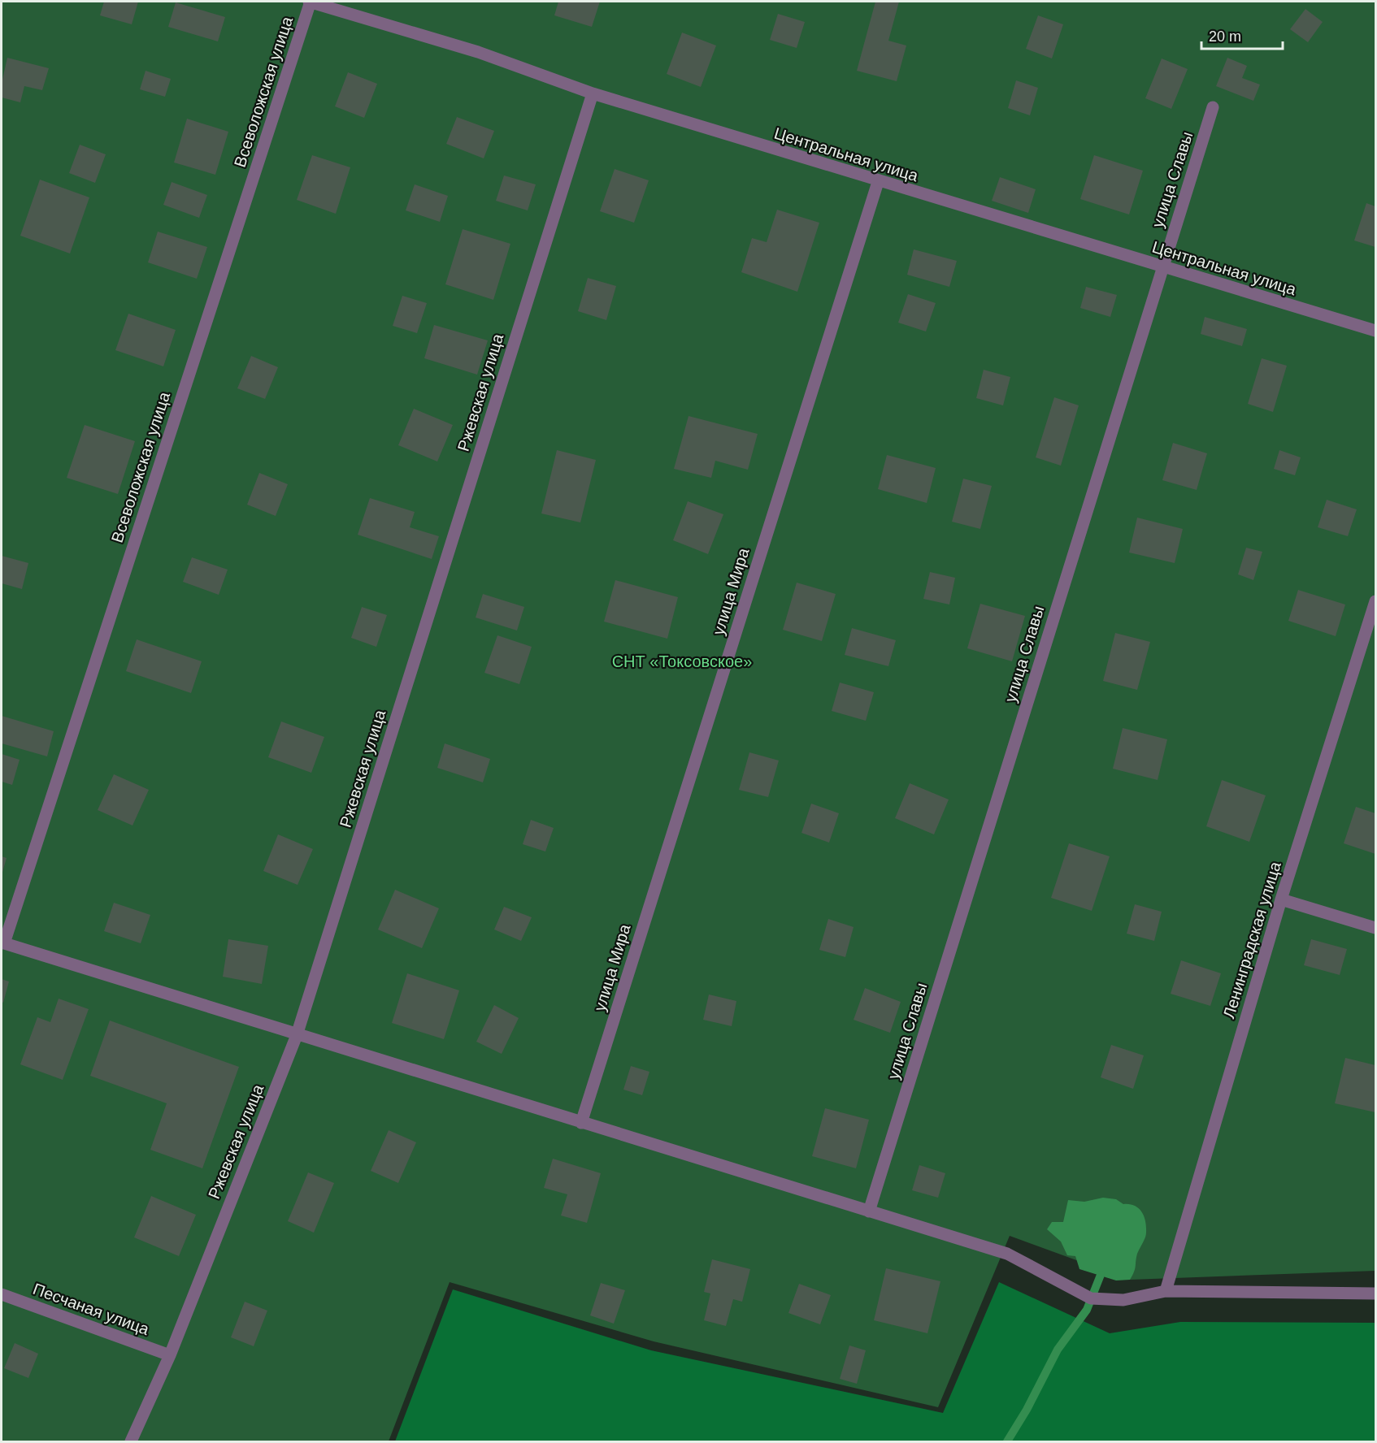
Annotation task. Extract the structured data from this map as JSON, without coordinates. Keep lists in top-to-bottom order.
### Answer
{
  "streets": {
    "street": [
      "Всеволожская улица",
      "Центральная улица",
      "улица Славы",
      "Ржевская улица",
      "улица Мира",
      "Ленинградская улица",
      "Песчаная улица"
    ]
  },
  "crossings": [
    ["Всеволожская улица", "Центральная улица"],
    ["Центральная улица", "улица Славы"],
    ["Центральная улица", "Ржевская улица"],
    ["Центральная улица", "улица Мира"],
    ["Ржевская улица", "Песчаная улица"]
  ],
  "parks": ["СНТ «Токсовское»"],
  "scale_bar": "20 m"
}
